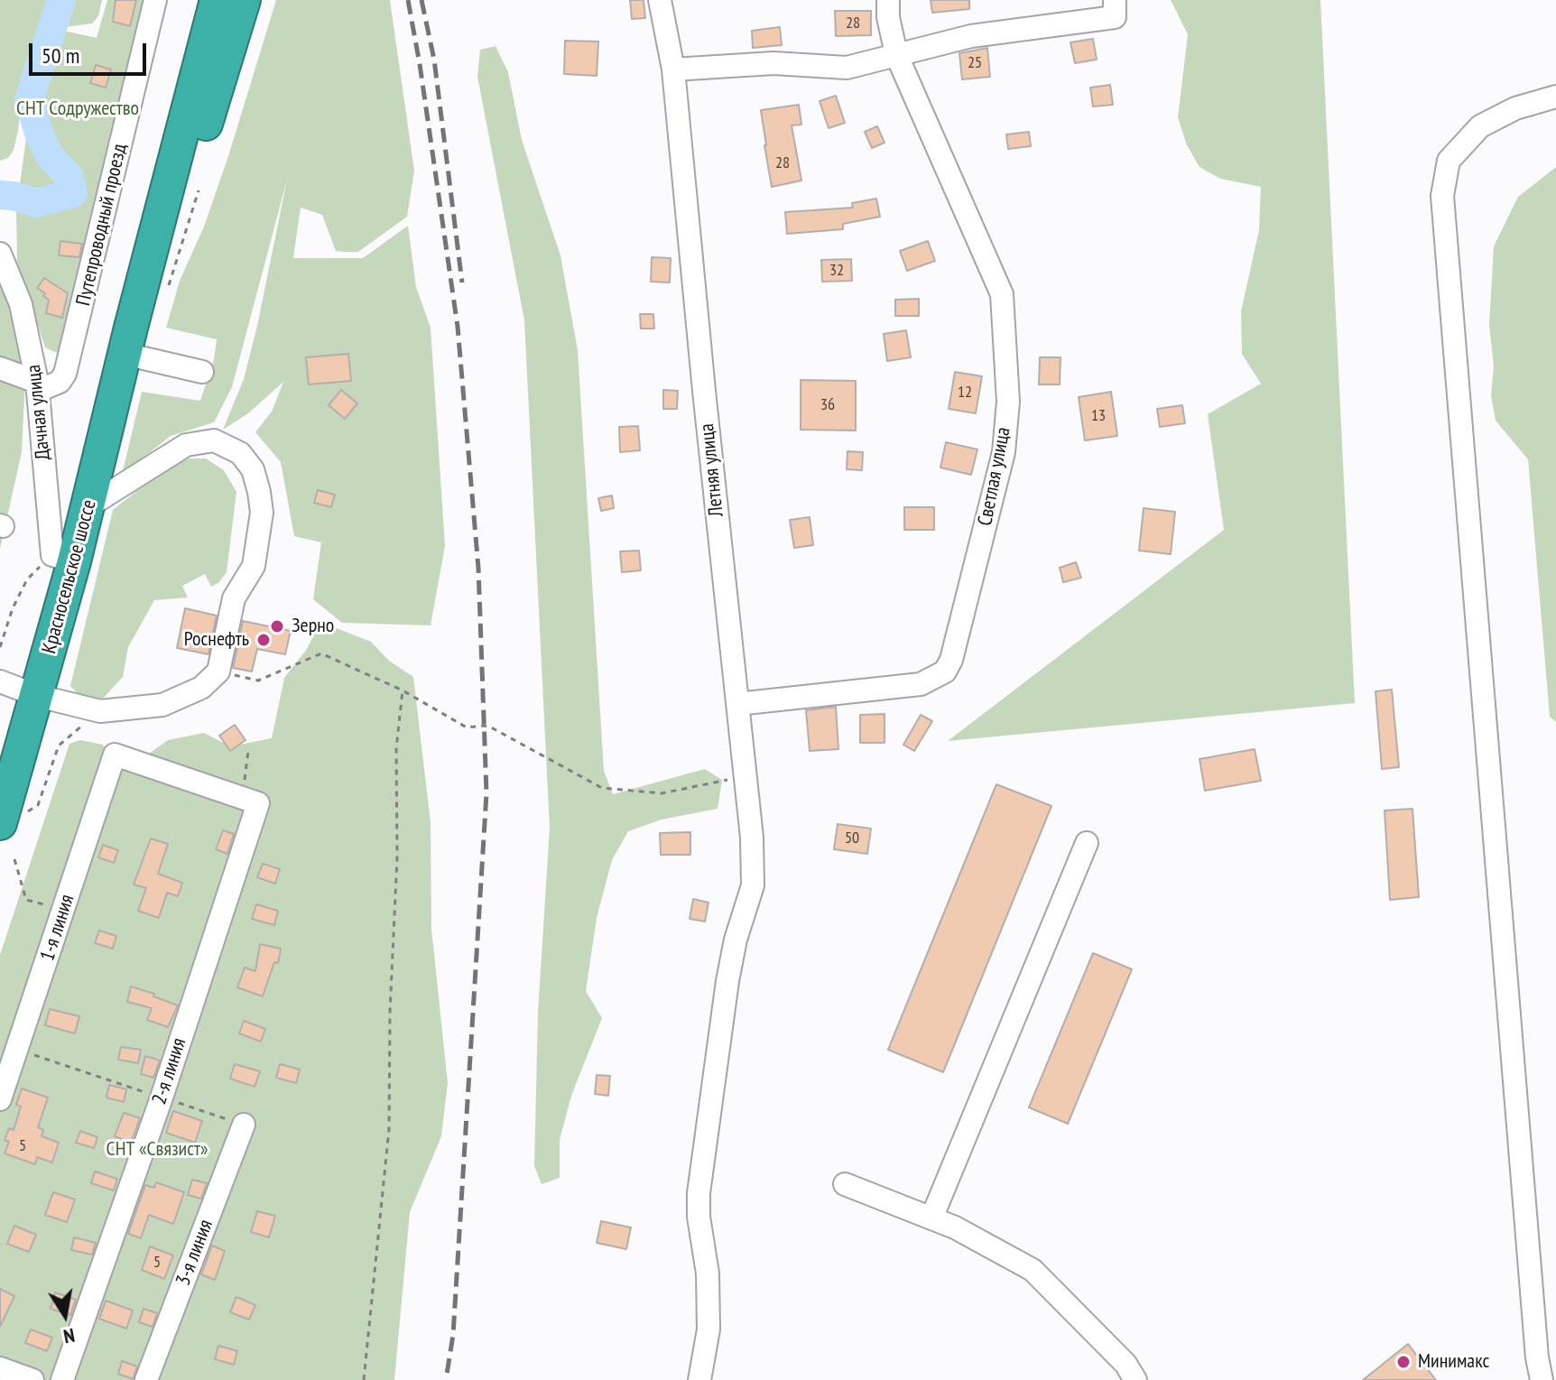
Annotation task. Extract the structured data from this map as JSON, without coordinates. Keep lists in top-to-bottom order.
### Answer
{
  "streets": {
    "highway": ["Красносельское шоссе"],
    "street": [
      "Путепроводный проезд",
      "Дачная улица",
      "Летняя улица",
      "Светлая улица",
      "1-я линия",
      "2-я линия",
      "3-я линия"
    ]
  },
  "crossings": [
    ["Путепроводный проезд", "Дачная улица"],
    ["Дачная улица", "Красносельское шоссе"],
    ["Летняя улица", "Светлая улица"],
    ["1-я линия", "2-я линия"]
  ],
  "parks": ["СНТ Содружество", "СНТ «Связист»"],
  "places": ["Зерно", "Роснефть", "Минимакс"],
  "house_numbers": [
    "28",
    "25",
    "28",
    "32",
    "12",
    "36",
    "13",
    "50",
    "5",
    "5"
  ],
  "scale_bar": "50 m",
  "north": "bottom"
}
